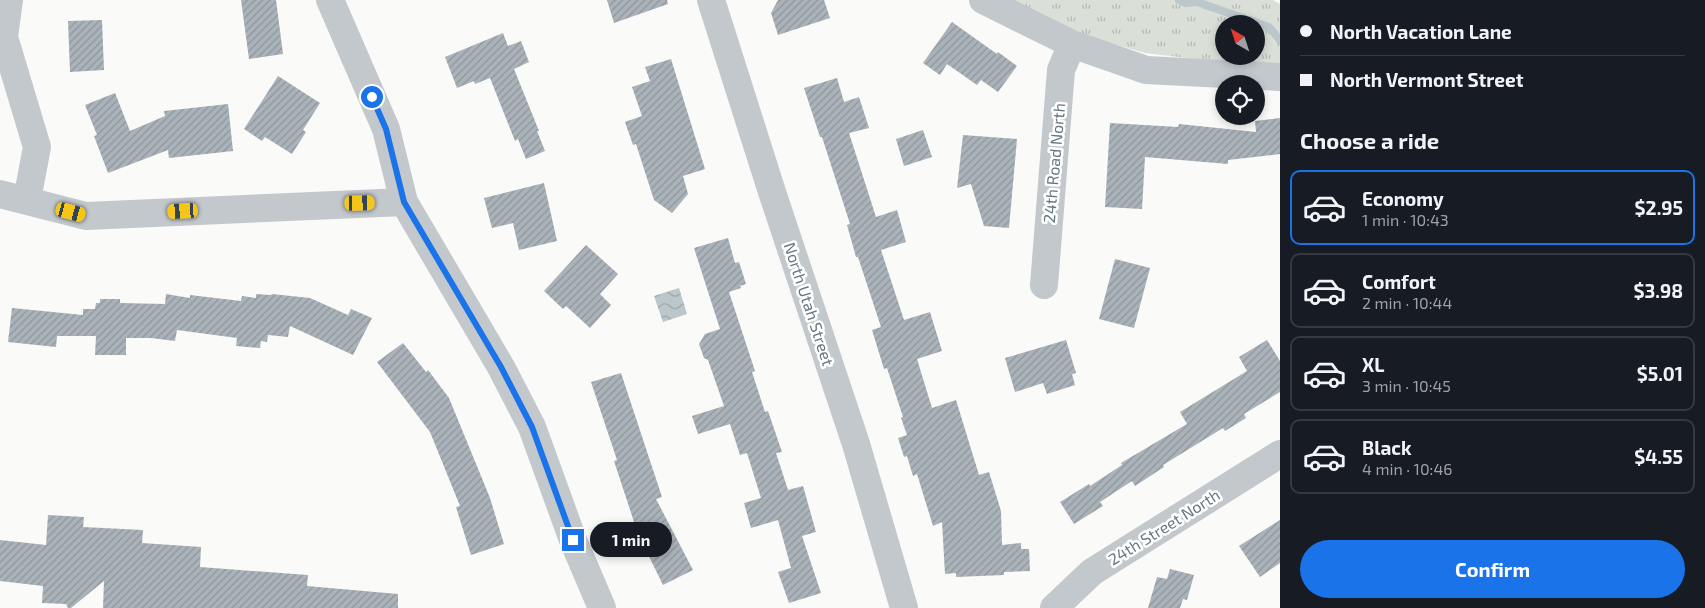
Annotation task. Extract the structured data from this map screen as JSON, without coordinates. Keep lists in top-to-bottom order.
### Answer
{
  "streets": {
    "street": ["24th Road North", "North Utah Street", "24th Street North"]
  },
  "north": "top left",
  "page": {
    "banner": ["North Vacation Lane", "North Vermont Street"],
    "heading": "Choose a ride",
    "list": [
      {
        "name": "Economy",
        "note": "1 min · 10:43",
        "value": "$2.95"
      },
      {
        "name": "Comfort",
        "note": "2 min · 10:44",
        "value": "$3.98"
      },
      {
        "name": "XL",
        "note": "3 min · 10:45",
        "value": "$5.01"
      },
      {
        "name": "Black",
        "note": "4 min · 10:46",
        "value": "$4.55"
      }
    ],
    "bubble": "1 min",
    "buttons": "Confirm"
  }
}
